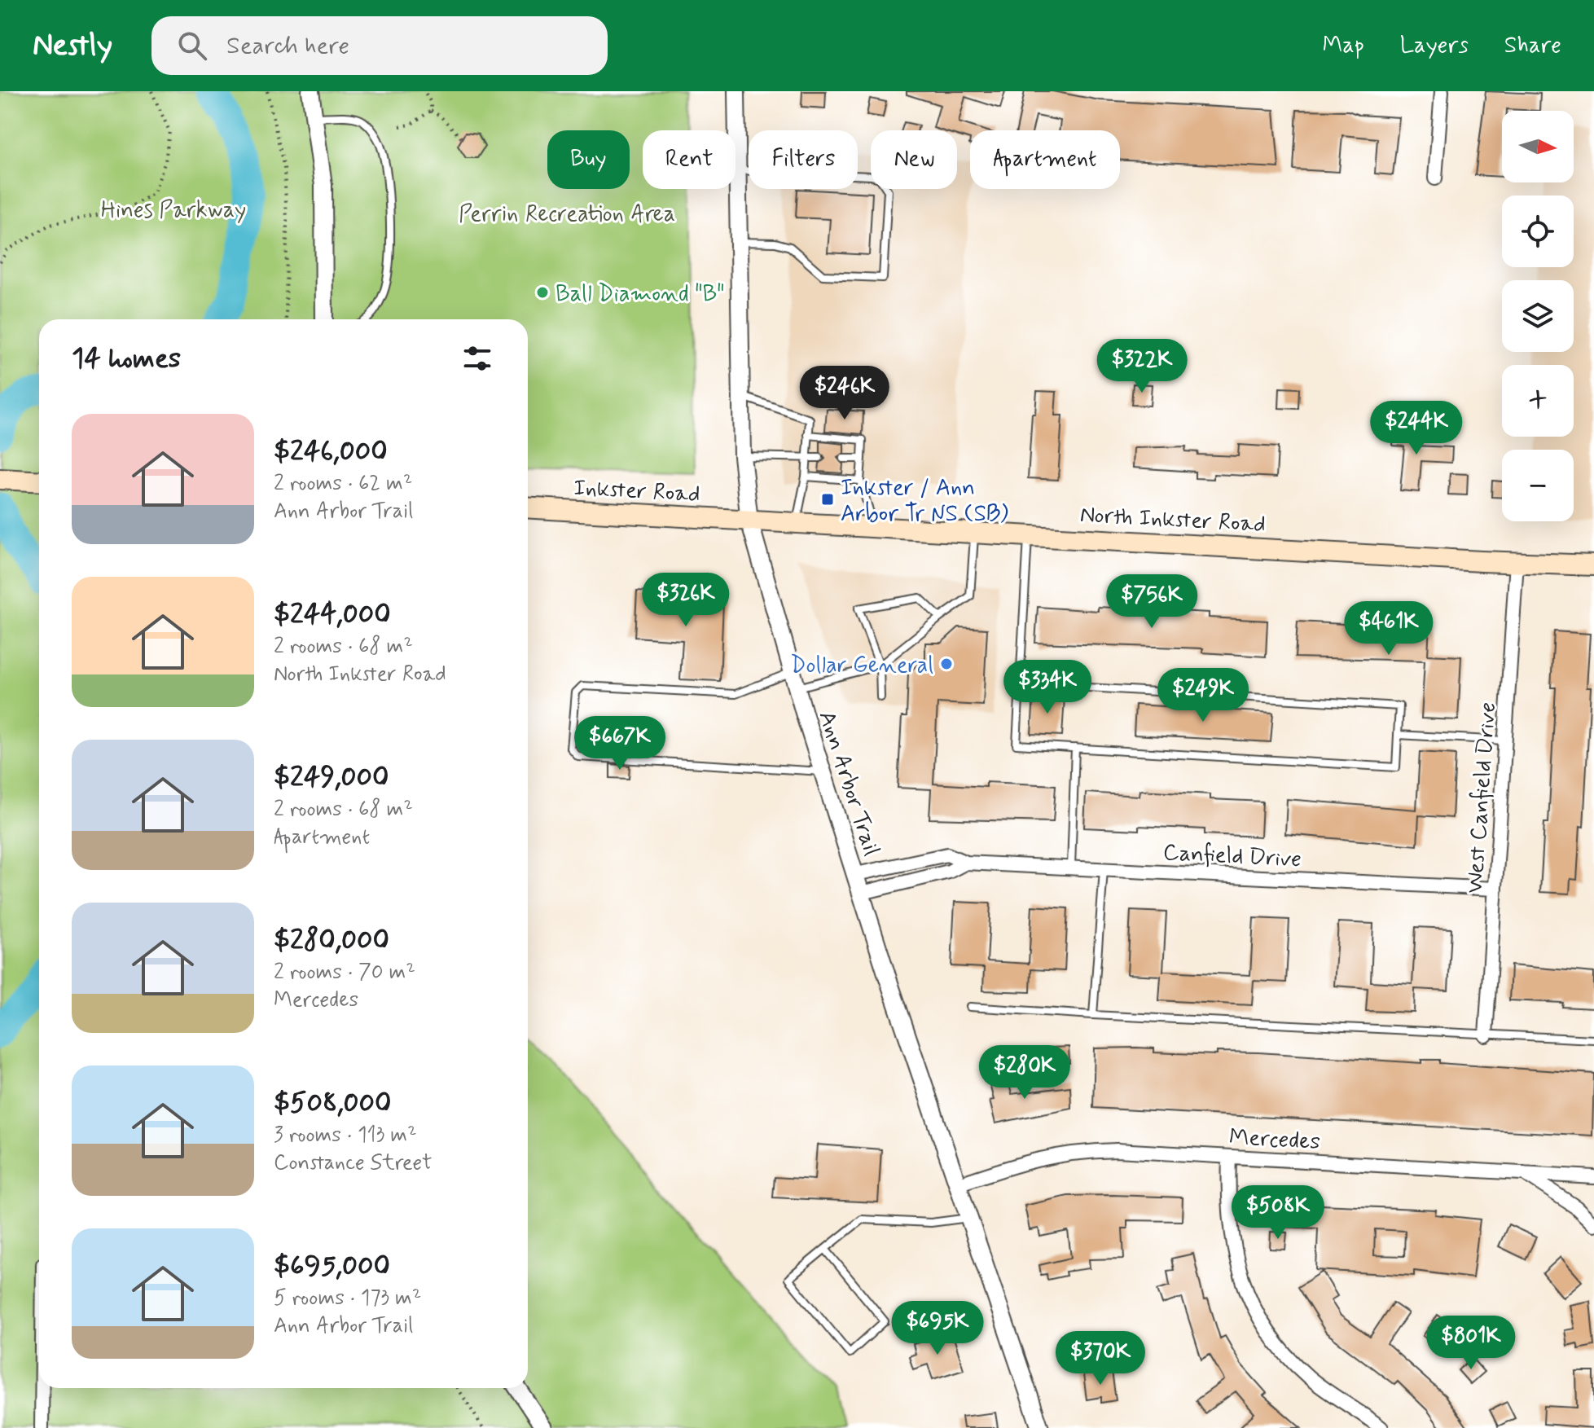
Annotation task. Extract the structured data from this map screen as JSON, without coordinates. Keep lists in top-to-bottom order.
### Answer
{
  "streets": {
    "main road": ["Inkster Road", "North Inkster Road"],
    "street": [
      "Ann Arbor Trail",
      "West Canfield Drive",
      "Canfield Drive",
      "Mercedes"
    ]
  },
  "crossings": [
    ["Inkster Road", "North Inkster Road"],
    ["Inkster Road", "Ann Arbor Trail"],
    ["North Inkster Road", "Ann Arbor Trail"],
    ["North Inkster Road", "West Canfield Drive"],
    ["Ann Arbor Trail", "Canfield Drive"],
    ["Ann Arbor Trail", "Mercedes"],
    ["West Canfield Drive", "Canfield Drive"]
  ],
  "parks": ["Hines Parkway", "Perrin Recreation Area"],
  "places": {
    "other": ["Ball Diamond \"B\"", "Dollar General"],
    "transit": ["Inkster / Ann Arbor Tr NS (SB)"]
  },
  "north": "right",
  "page": {
    "header": "Nestly",
    "search": "Search here",
    "nav": ["Map", "Layers", "Share"],
    "map_buttons": ["+", "−"],
    "chip": [
      "Buy",
      "Rent",
      "Filters",
      "New",
      "Apartment"
    ],
    "heading": "14 homes",
    "price": [
      "$322K",
      "$246K",
      "$244K",
      "$326K",
      "$756K",
      "$461K",
      "$334K",
      "$249K",
      "$667K",
      "$280K",
      "$508K",
      "$695K",
      "$801K",
      "$370K"
    ],
    "list": [
      {
        "name": "$246,000",
        "note": "2 rooms · 62 m² · Ann Arbor Trail"
      },
      {
        "name": "$244,000",
        "note": "2 rooms · 68 m² · North Inkster Road"
      },
      {
        "name": "$249,000",
        "note": "2 rooms · 68 m² · Apartment"
      },
      {
        "name": "$280,000",
        "note": "2 rooms · 70 m² · Mercedes"
      },
      {
        "name": "$508,000",
        "note": "3 rooms · 113 m² · Constance Street"
      },
      {
        "name": "$695,000",
        "note": "5 rooms · 173 m² · Ann Arbor Trail"
      }
    ]
  }
}
